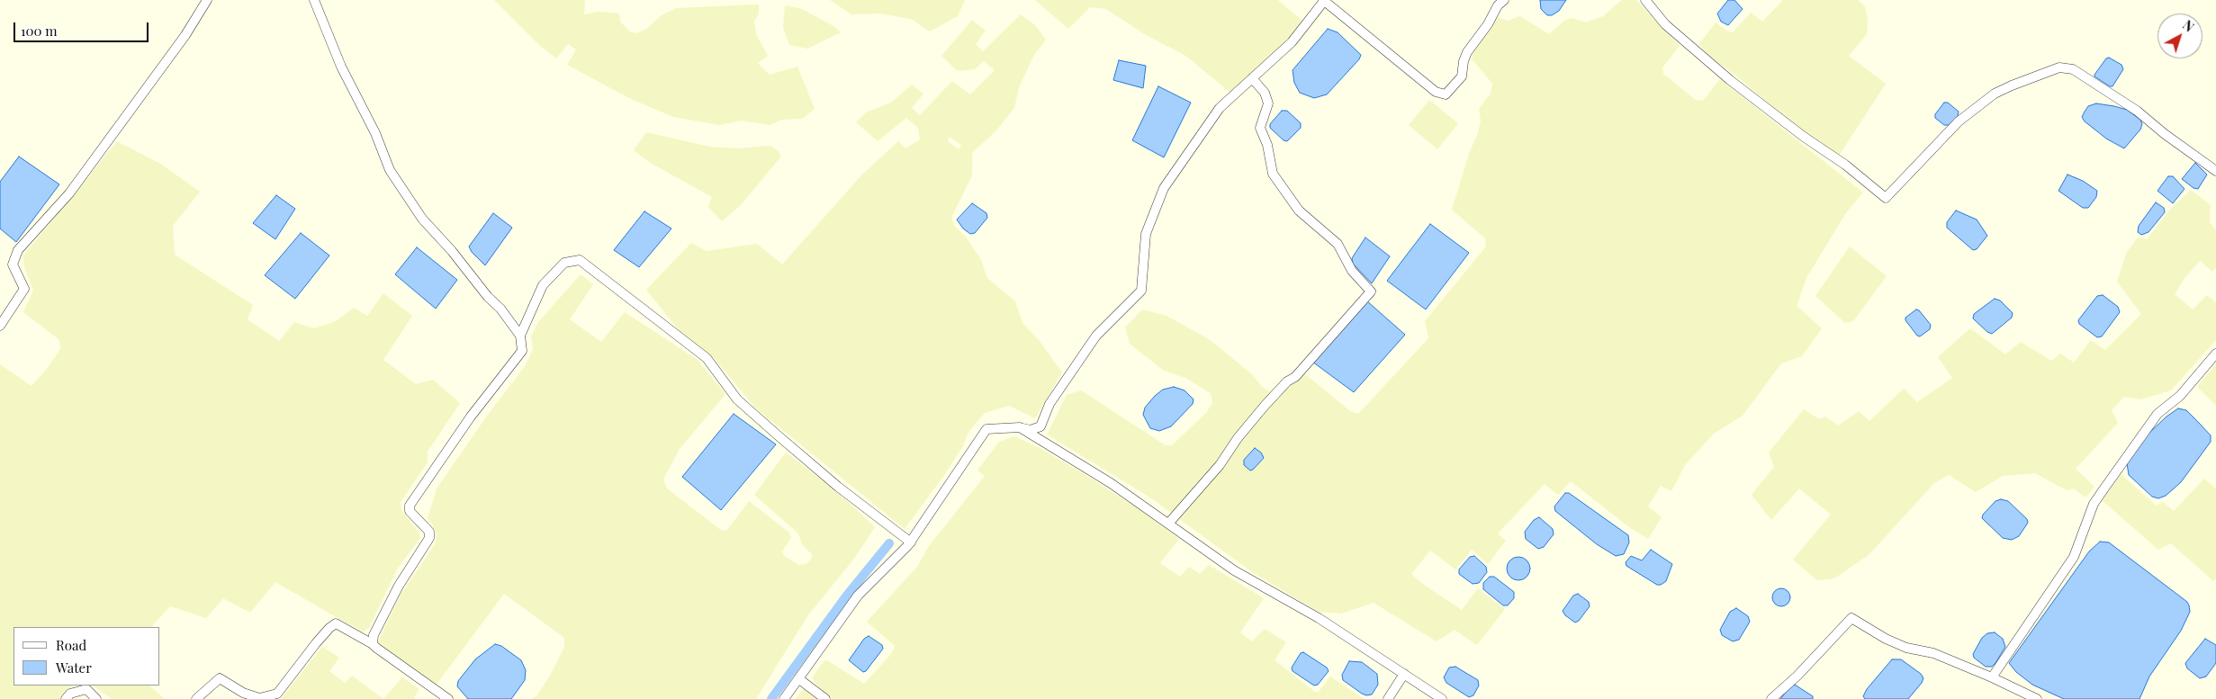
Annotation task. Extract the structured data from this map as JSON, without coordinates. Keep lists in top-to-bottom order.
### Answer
{
  "legend": ["Road", "Water"],
  "scale_bar": "100 m",
  "north": "top right"
}
